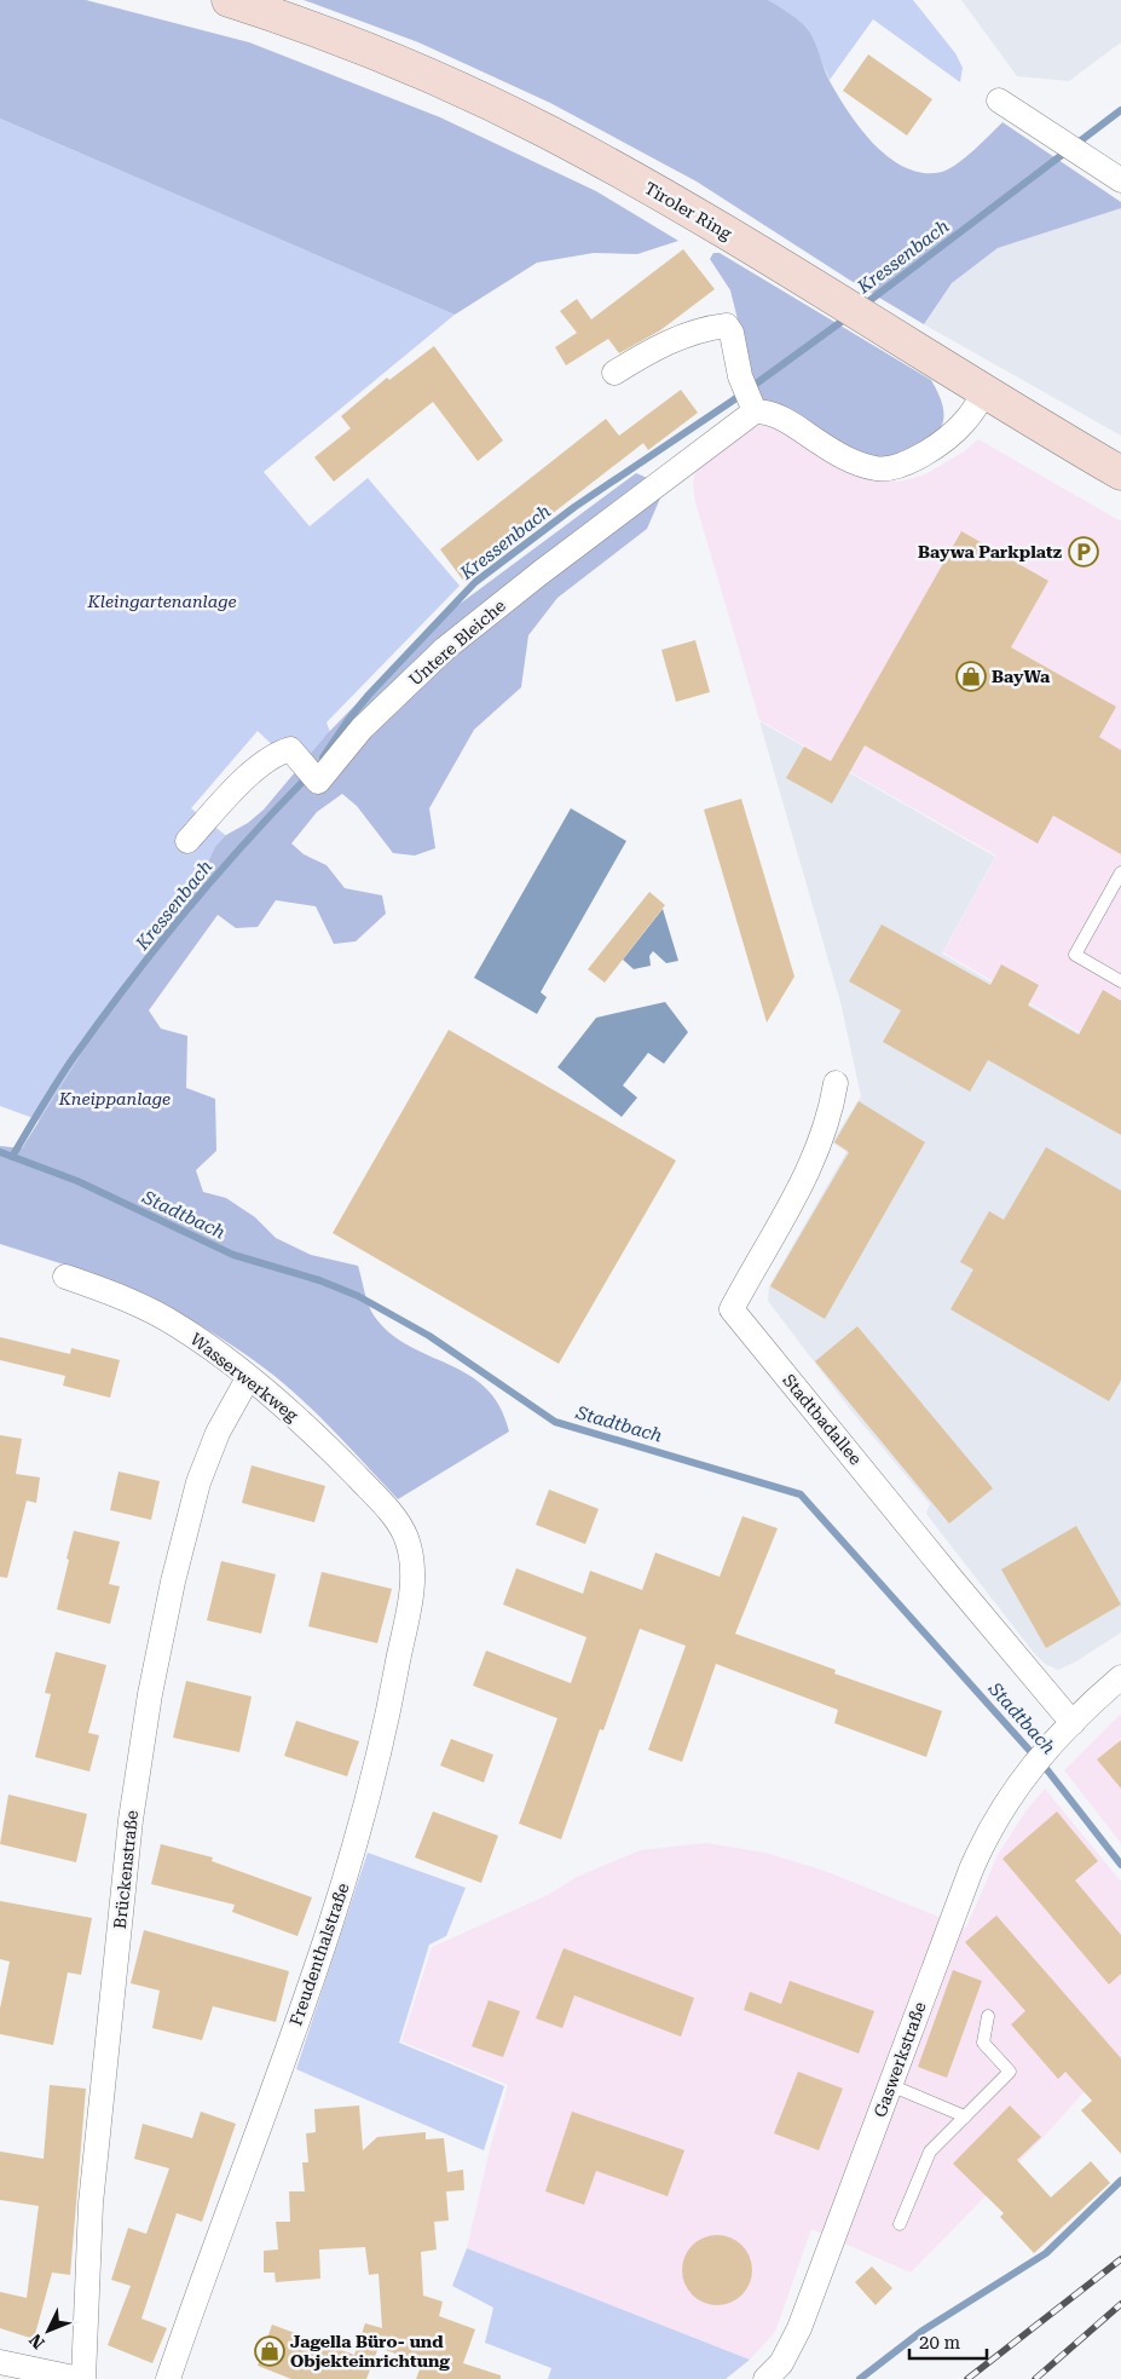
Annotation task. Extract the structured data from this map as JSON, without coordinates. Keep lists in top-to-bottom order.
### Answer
{
  "streets": {
    "main road": ["Tiroler Ring"],
    "street": [
      "Untere Bleiche",
      "Wasserwerkweg",
      "Stadtbadallee",
      "Brückenstraße",
      "Freudenthalstraße",
      "Gaswerkstraße"
    ]
  },
  "crossings": [
    ["Wasserwerkweg", "Brückenstraße"],
    ["Wasserwerkweg", "Freudenthalstraße"],
    ["Stadtbadallee", "Gaswerkstraße"]
  ],
  "water": ["Kressenbach", "Stadtbach"],
  "parks": ["Kleingartenanlage", "Kneippanlage"],
  "places": {
    "parking": ["Baywa Parkplatz"],
    "shop": ["BayWa", "Jagella Büro- und Objekteinrichtung"]
  },
  "scale_bar": "20 m",
  "north": "bottom left"
}
